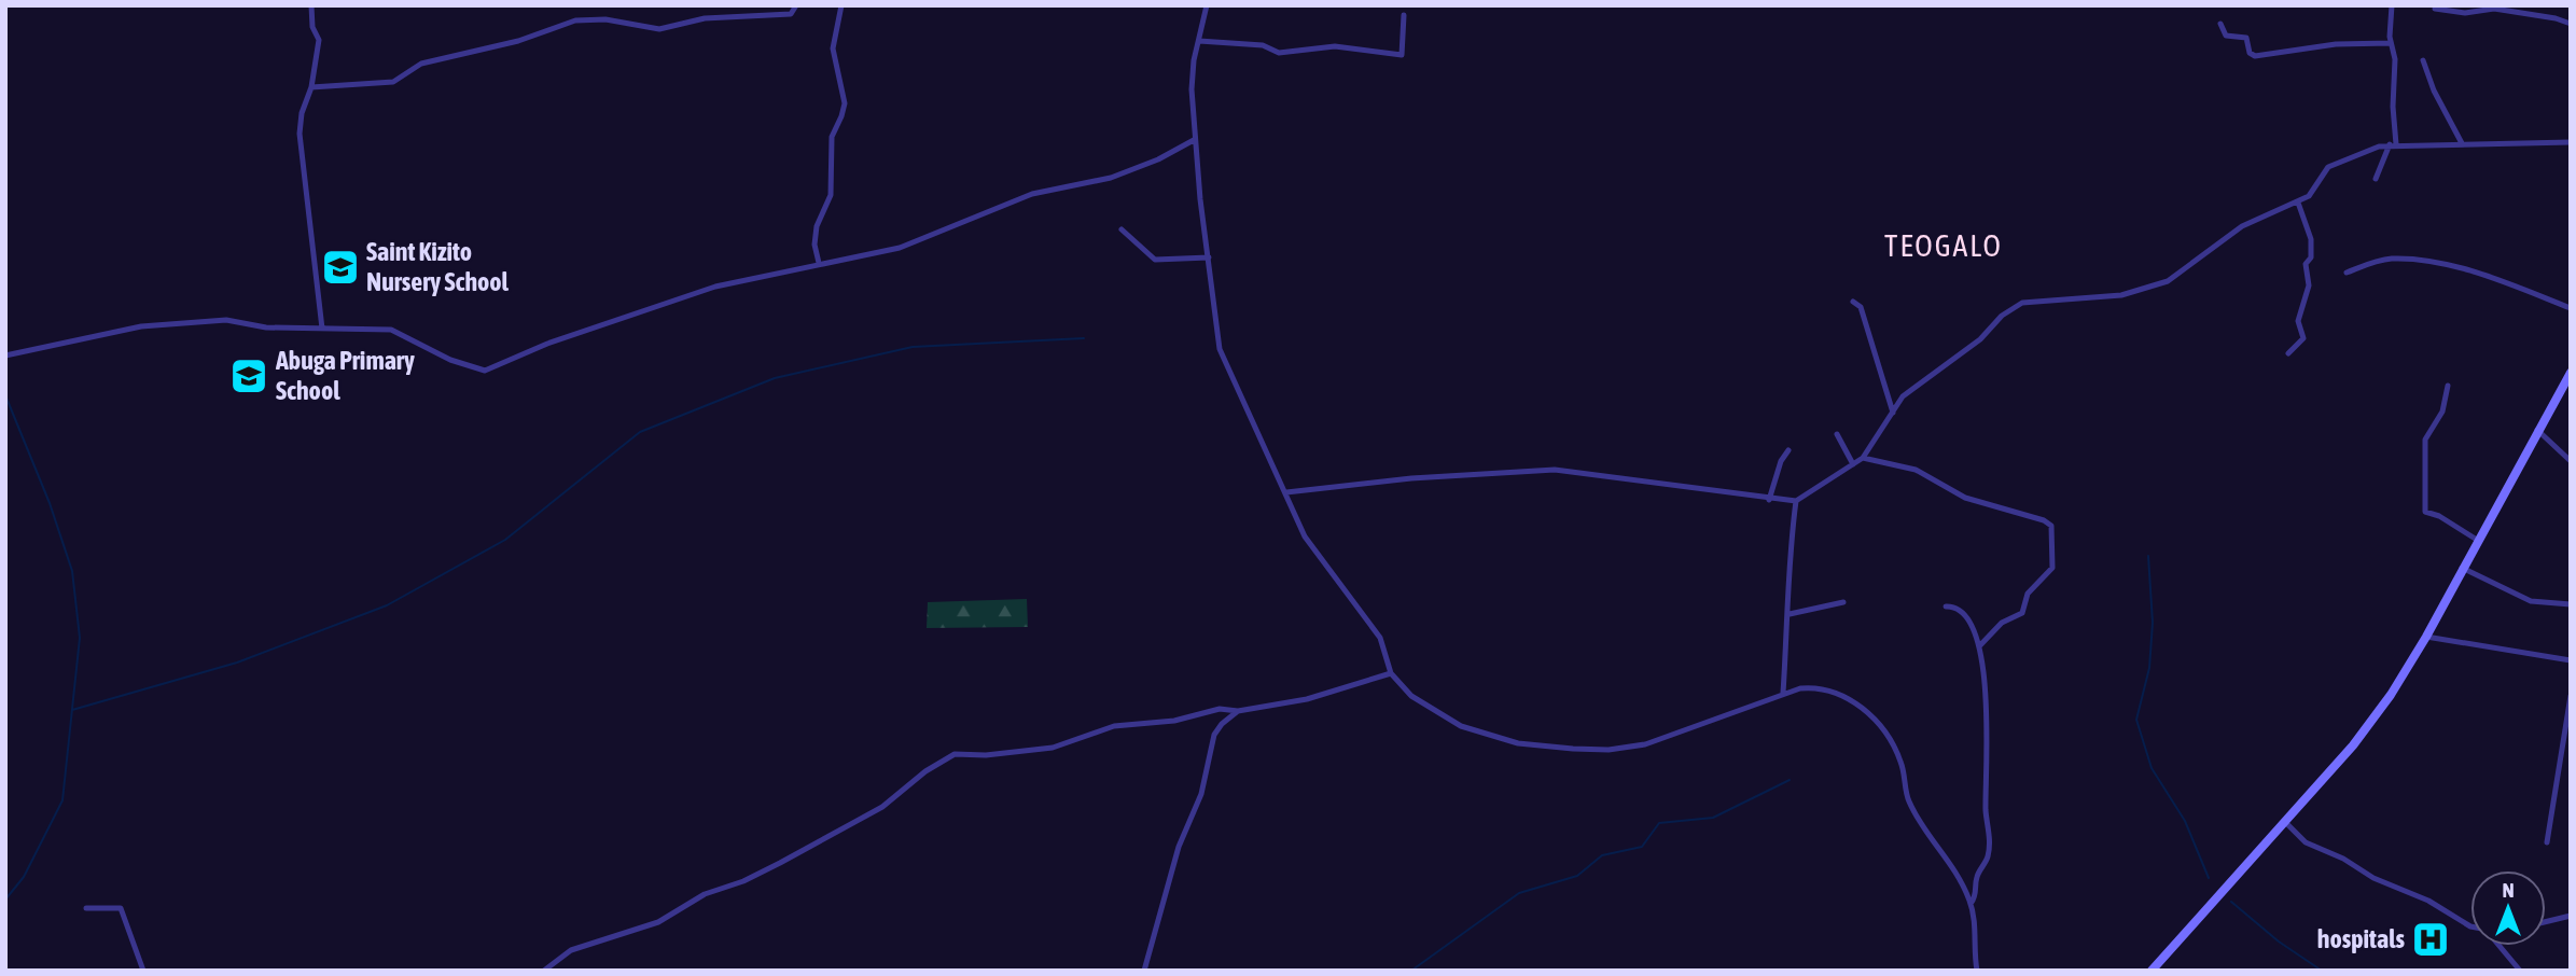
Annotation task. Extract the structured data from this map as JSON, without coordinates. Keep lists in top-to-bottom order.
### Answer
{
  "districts": ["TEOGALO"],
  "places": {
    "school or university": ["Saint Kizito Nursery School", "Abuga Primary School"],
    "hospital": ["hospitals"]
  },
  "north": "top"
}
